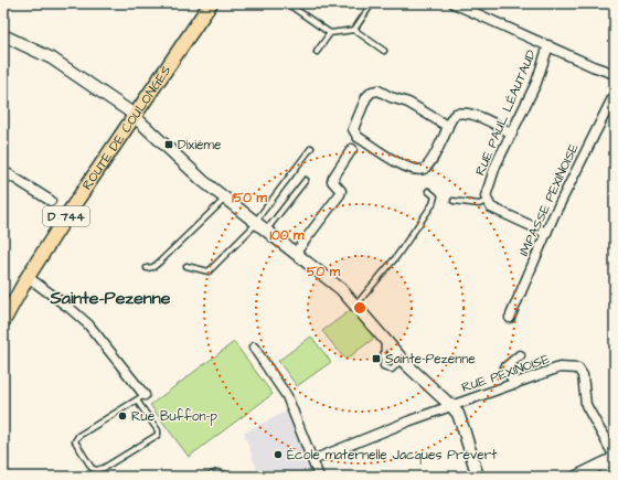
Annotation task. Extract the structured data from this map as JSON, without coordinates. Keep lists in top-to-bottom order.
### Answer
{
  "streets": {
    "main road": ["ROUTE DE COULONGES", "D 744"],
    "street": ["RUE PAUL LÉAUTAUD", "IMPASSE PEXINOISE", "RUE PEXINOISE"]
  },
  "districts": ["Sainte-Pezenne"],
  "places": {
    "transit": ["Dixième", "Sainte-Pezenne"],
    "other": ["Rue Buffon-p", "École maternelle Jacques Prévert"]
  },
  "rings": ["150 m", "100 m", "50 m"]
}
